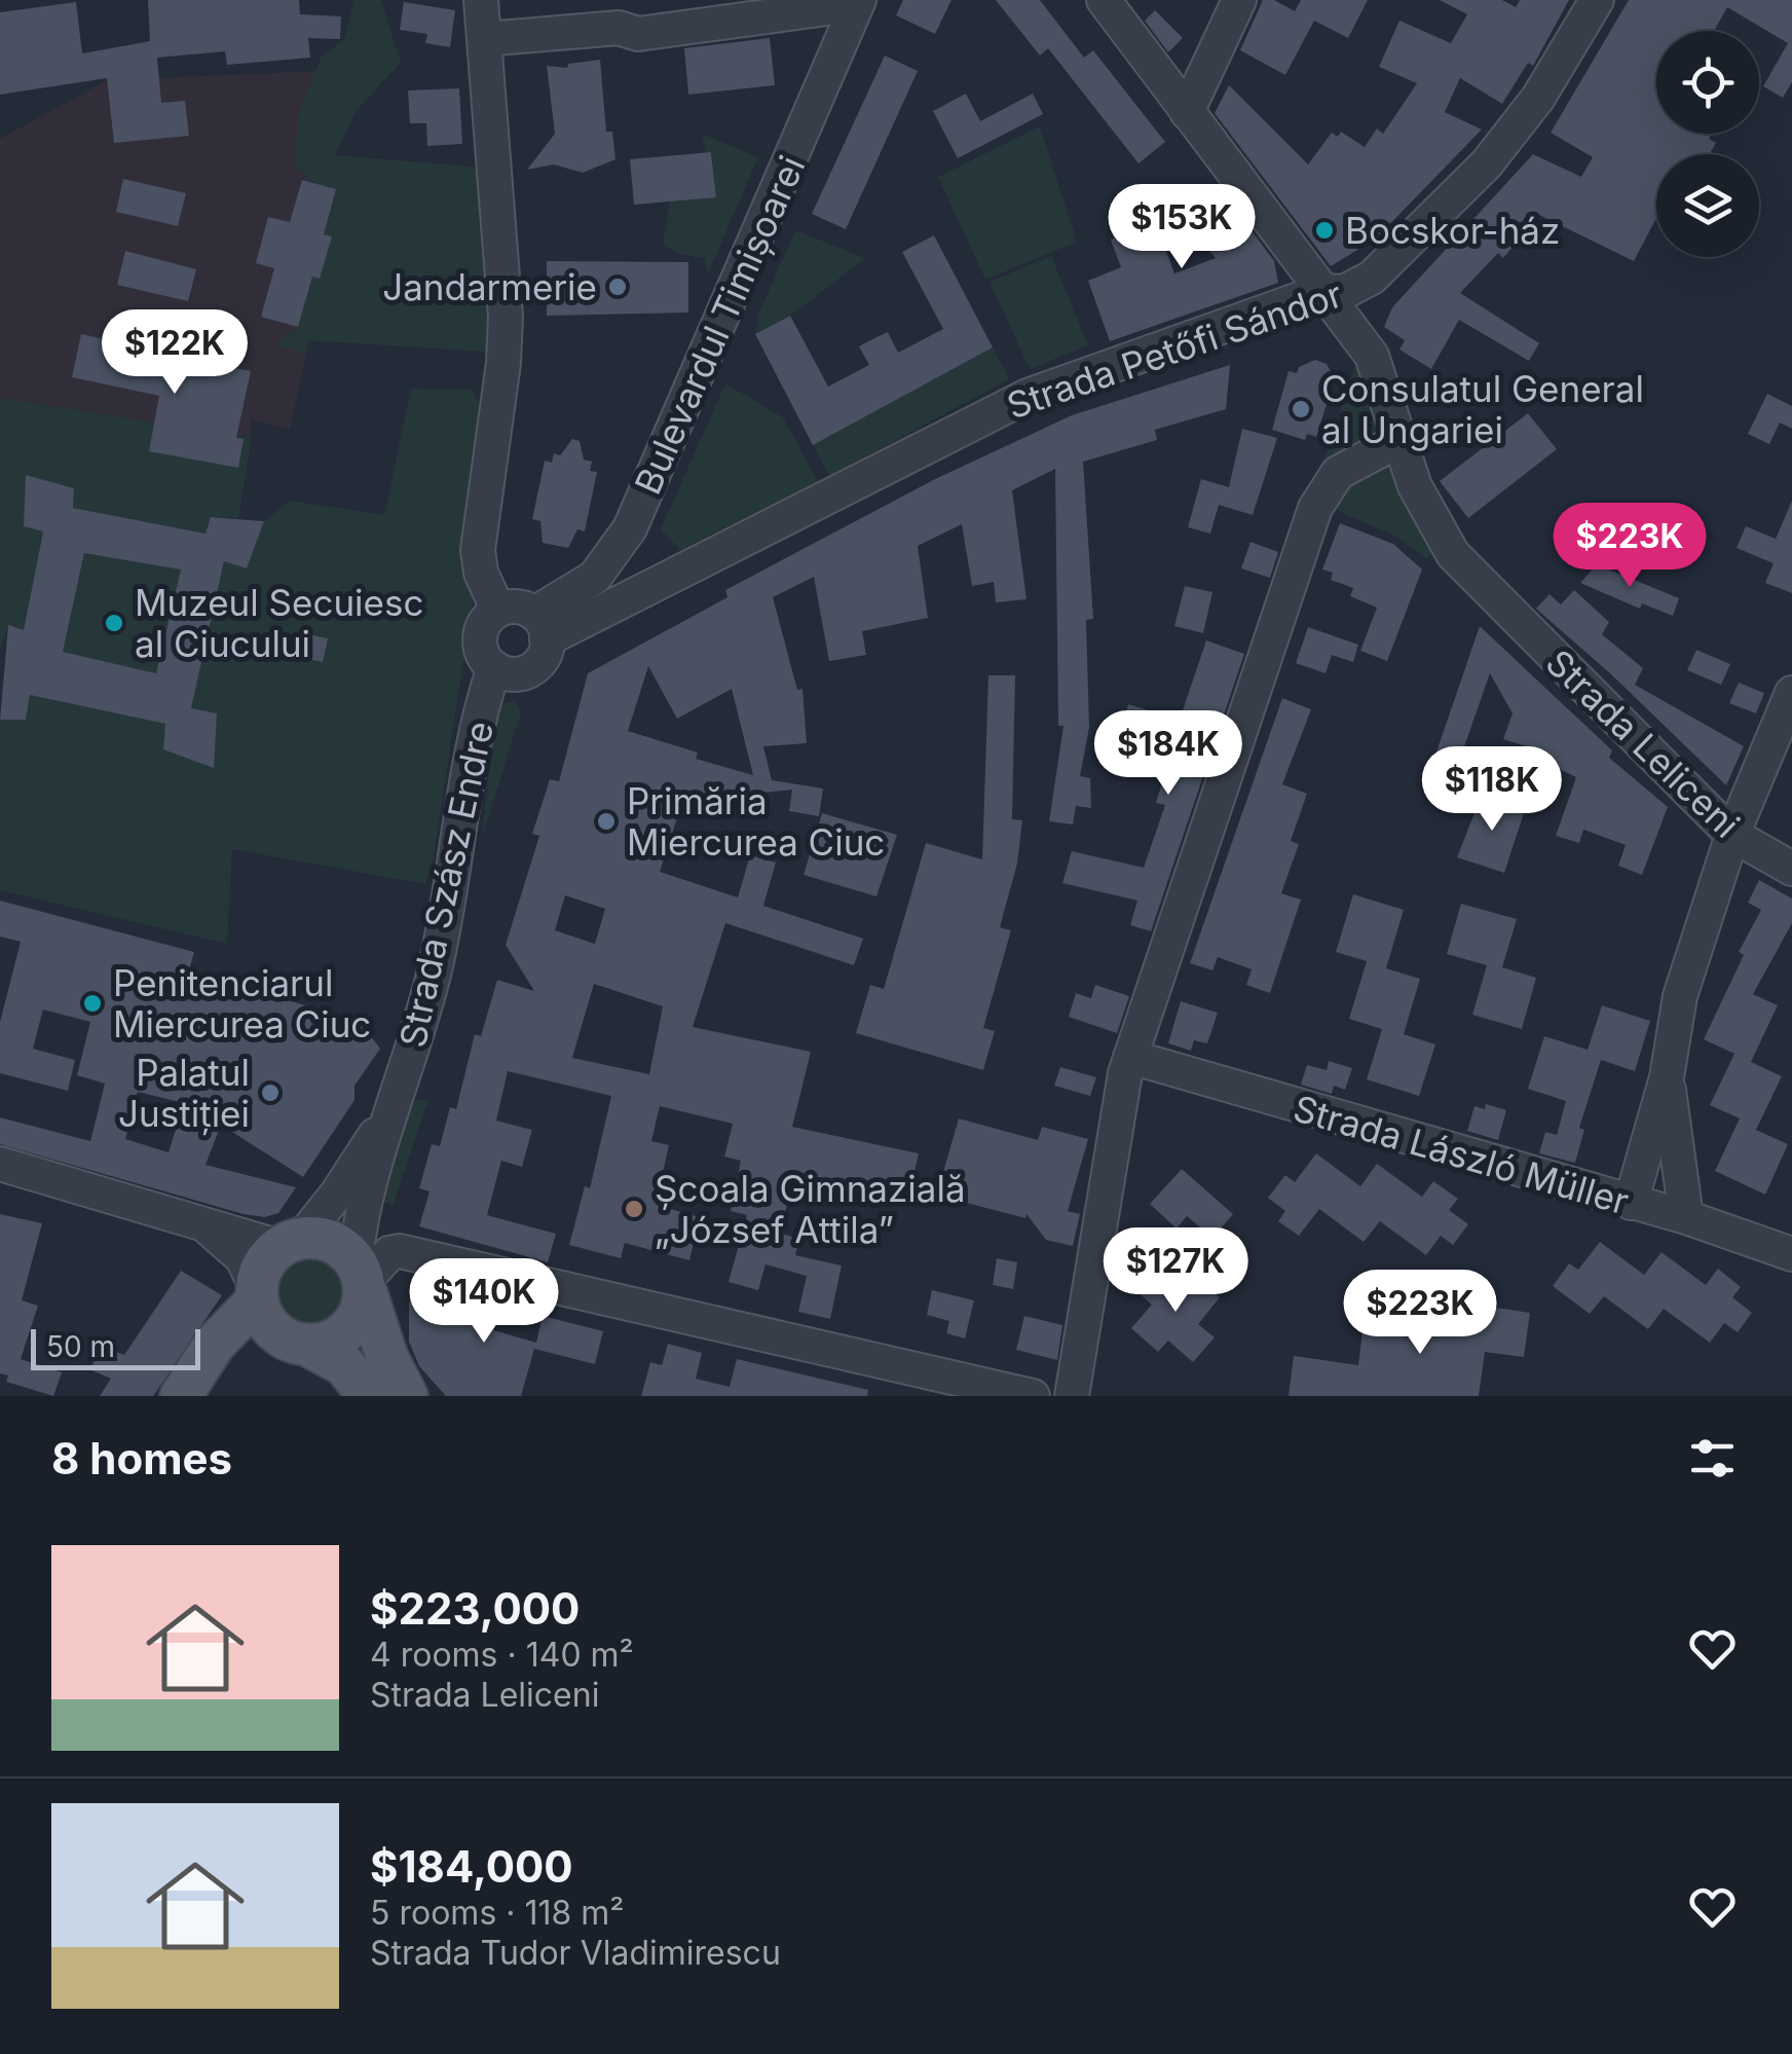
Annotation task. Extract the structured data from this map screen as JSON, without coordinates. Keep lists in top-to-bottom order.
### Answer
{
  "streets": {
    "street": [
      "Bulevardul Timișoarei",
      "Strada Petőfi Sándor",
      "Strada Leliceni",
      "Strada Szász Endre",
      "Strada László Müller"
    ]
  },
  "crossings": [
    ["Bulevardul Timișoarei", "Strada Petőfi Sándor"],
    ["Bulevardul Timișoarei", "Strada Szász Endre"],
    ["Strada Petőfi Sándor", "Strada Leliceni"],
    ["Strada Petőfi Sándor", "Strada Szász Endre"]
  ],
  "places": [
    "Bocskor-ház",
    "Jandarmerie",
    "Consulatul General al Ungariei",
    "Muzeul Secuiesc al Ciucului",
    "Primăria Miercurea Ciuc",
    "Penitenciarul Miercurea Ciuc",
    "Palatul Justiției",
    "Școala Gimnazială „József Attila”"
  ],
  "scale_bar": "50 m",
  "page": {
    "price": [
      "$153K",
      "$122K",
      "$223K",
      "$184K",
      "$118K",
      "$127K",
      "$140K",
      "$223K"
    ],
    "scale": "50 m",
    "heading": "8 homes",
    "list": [
      {
        "name": "$223,000",
        "note": "4 rooms · 140 m² · Strada Leliceni"
      },
      {
        "name": "$184,000",
        "note": "5 rooms · 118 m² · Strada Tudor Vladimirescu"
      }
    ]
  }
}
